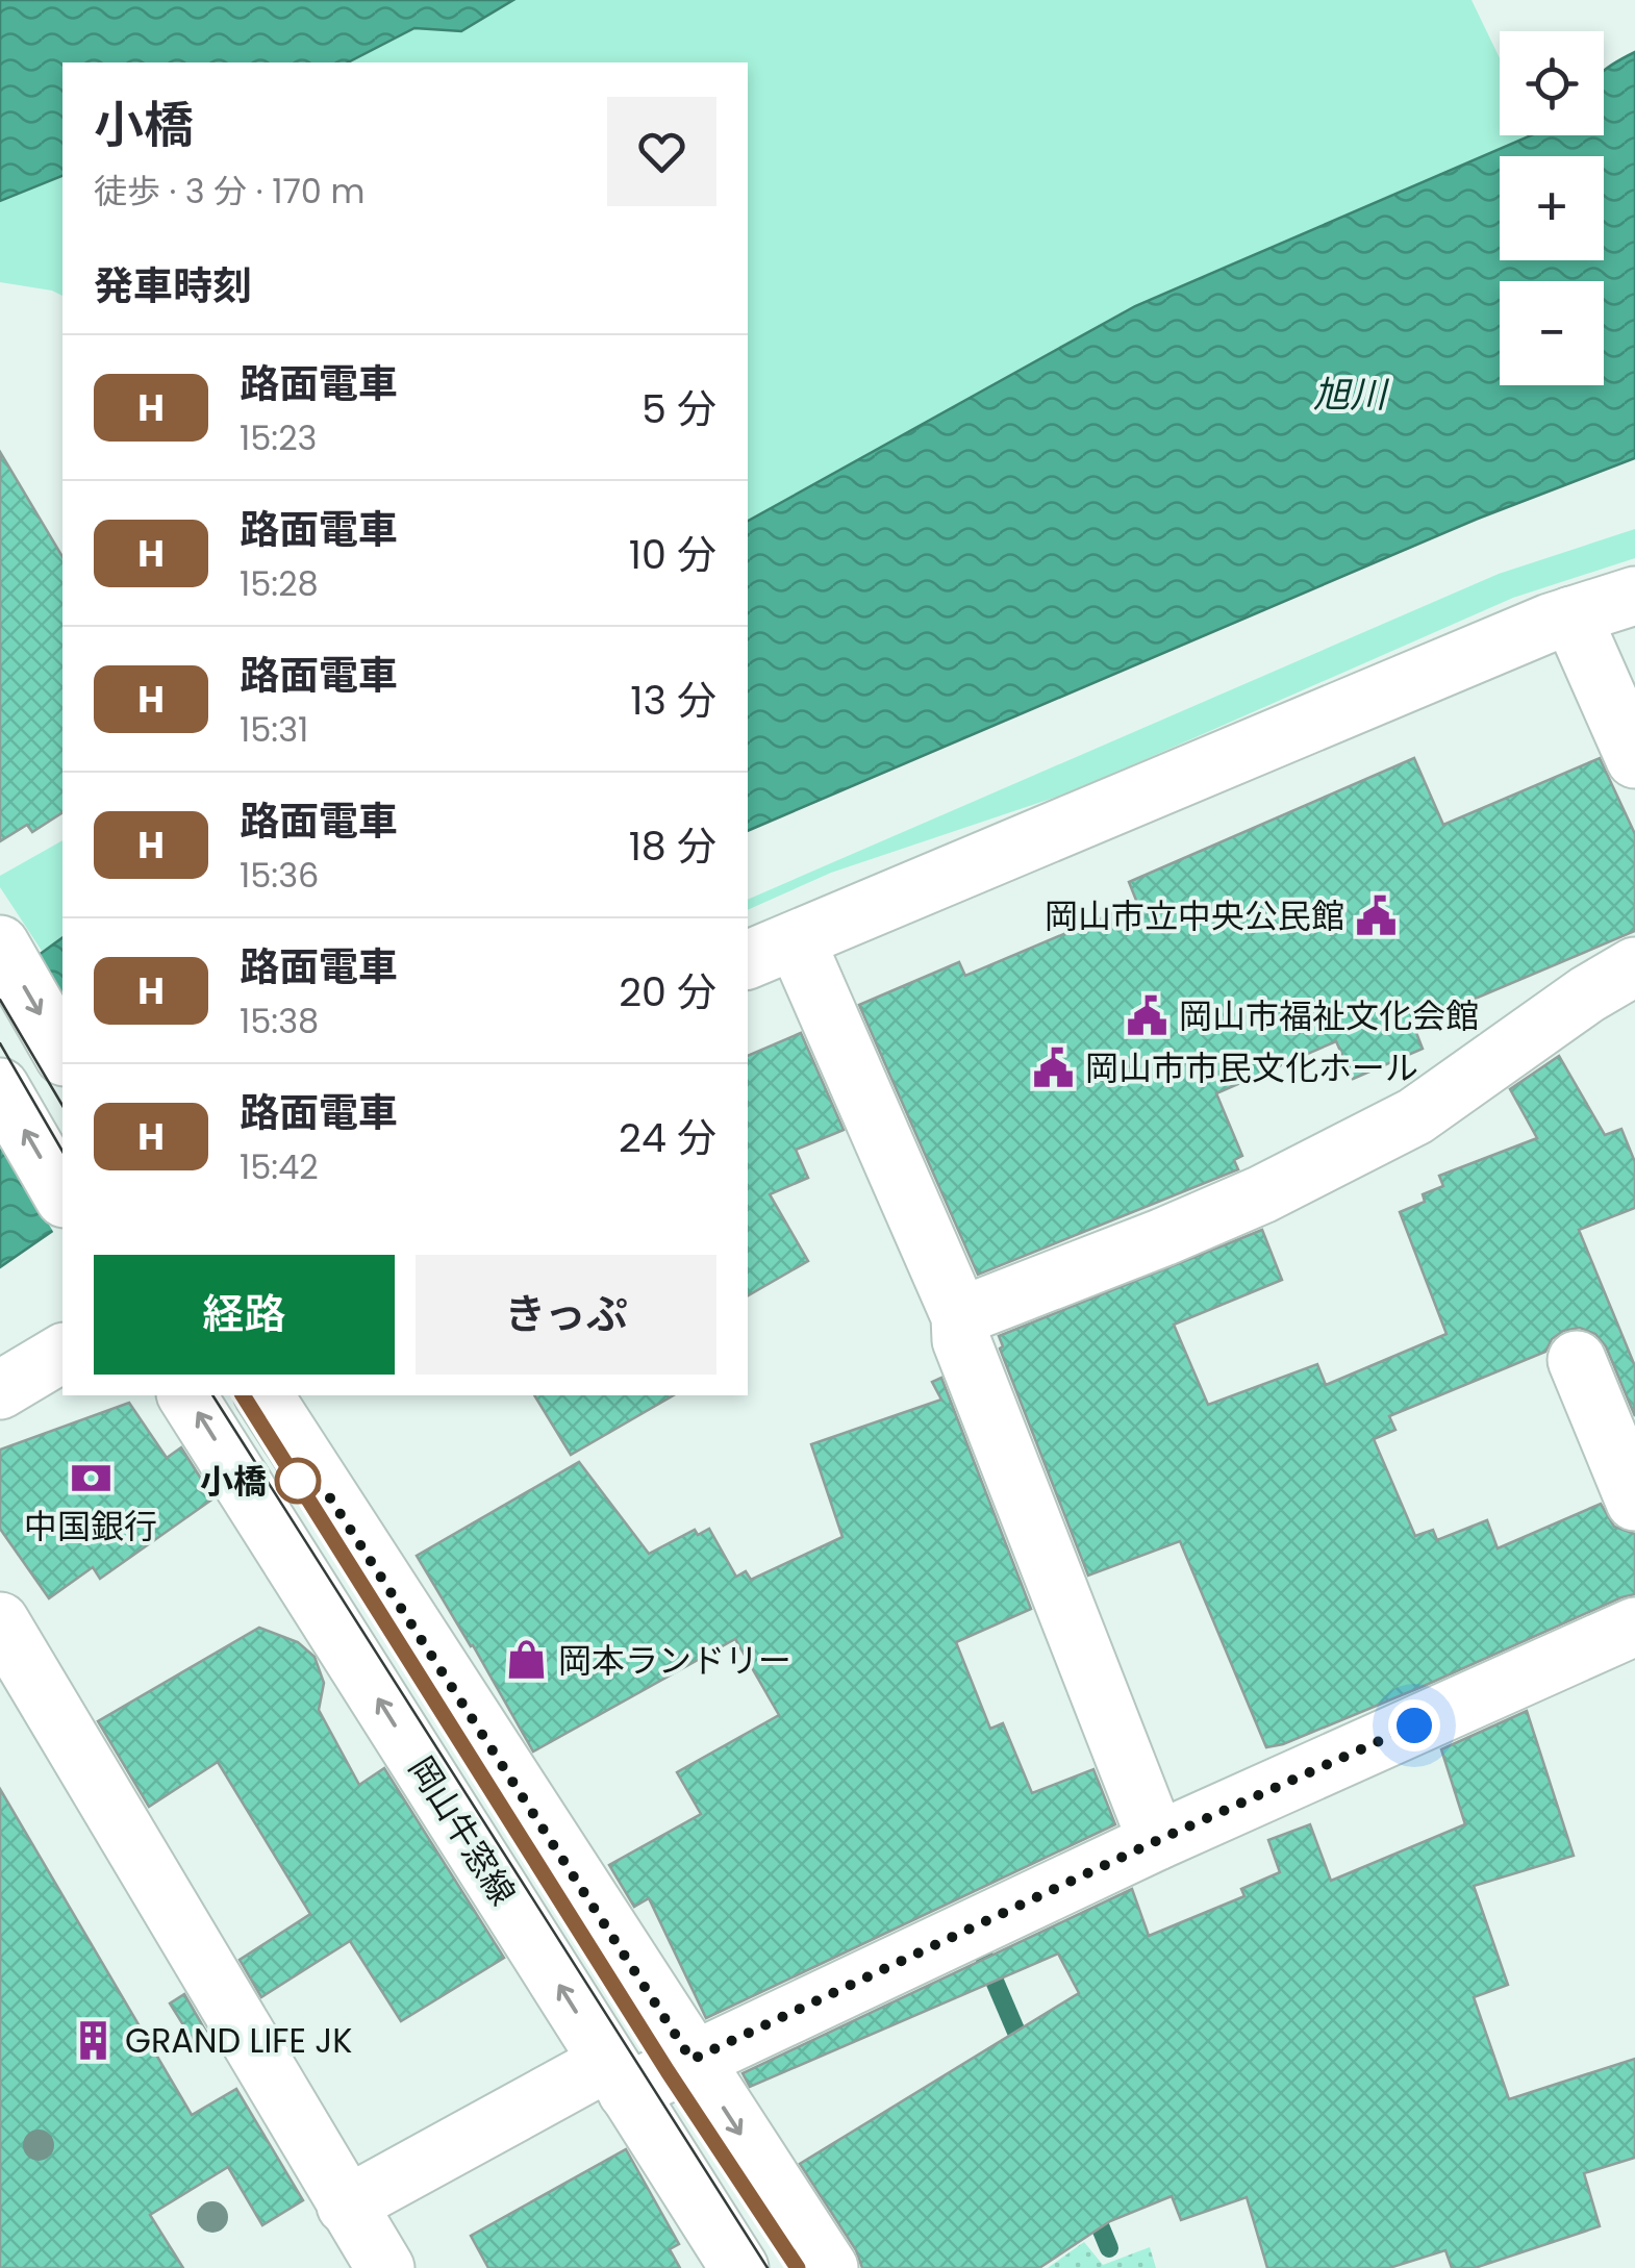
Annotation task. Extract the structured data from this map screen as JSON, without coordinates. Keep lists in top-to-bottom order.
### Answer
{
  "streets": {
    "street": ["岡山牛窓線"]
  },
  "water": ["旭川"],
  "places": {
    "public building": ["岡山市立中央公民館", "岡山市福祉文化会館", "岡山市市民文化ホール"],
    "bank": ["中国銀行"],
    "other": ["小橋"],
    "shop": ["岡本ランドリー"],
    "building": ["GRAND LIFE JK"]
  },
  "lines": ["tram line H"],
  "page": {
    "map_buttons": ["+", "−"],
    "heading": [
      ["小橋", "徒歩 · 3 分 · 170 m"],
      "発車時刻"
    ],
    "list": [
      {
        "mark": "H",
        "name": "路面電車",
        "note": "15:23",
        "value": "5 分"
      },
      {
        "mark": "H",
        "name": "路面電車",
        "note": "15:28",
        "value": "10 分"
      },
      {
        "mark": "H",
        "name": "路面電車",
        "note": "15:31",
        "value": "13 分"
      },
      {
        "mark": "H",
        "name": "路面電車",
        "note": "15:36",
        "value": "18 分"
      },
      {
        "mark": "H",
        "name": "路面電車",
        "note": "15:38",
        "value": "20 分"
      },
      {
        "mark": "H",
        "name": "路面電車",
        "note": "15:42",
        "value": "24 分"
      }
    ],
    "buttons": ["経路", "きっぷ"]
  }
}
